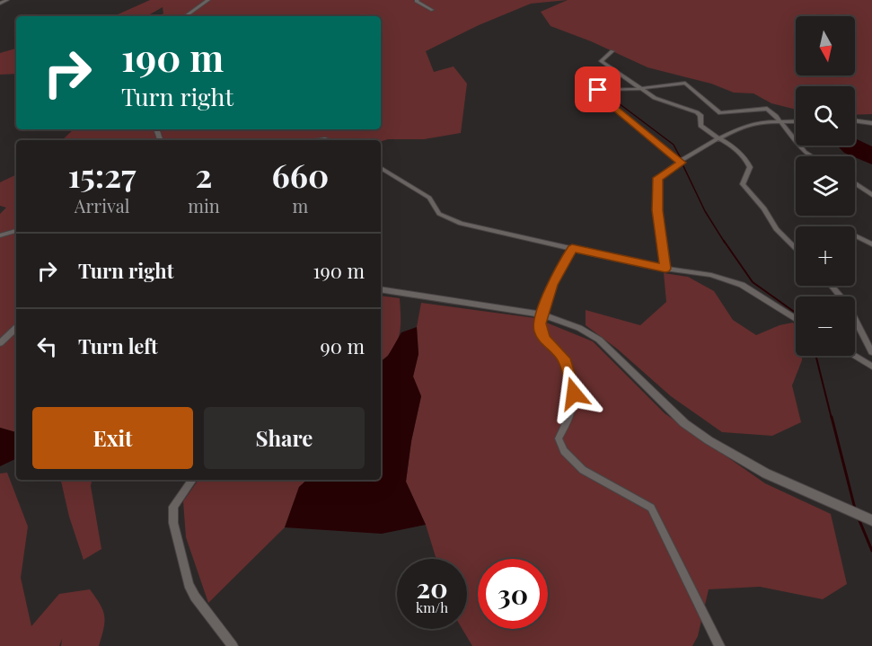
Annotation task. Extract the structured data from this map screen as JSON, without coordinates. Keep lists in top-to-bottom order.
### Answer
{
  "north": "bottom",
  "page": {
    "map_buttons": ["+", "−"],
    "turn": ["190 m", "Turn right"],
    "eta": [
      "15:27",
      "Arrival",
      "2",
      "min",
      "660",
      "m"
    ],
    "list": [
      {
        "name": "Turn right",
        "value": "190 m"
      },
      {
        "name": "Turn left",
        "value": "90 m"
      }
    ],
    "buttons": ["Exit", "Share"],
    "speed": "20 km/h",
    "limit": "30"
  }
}
